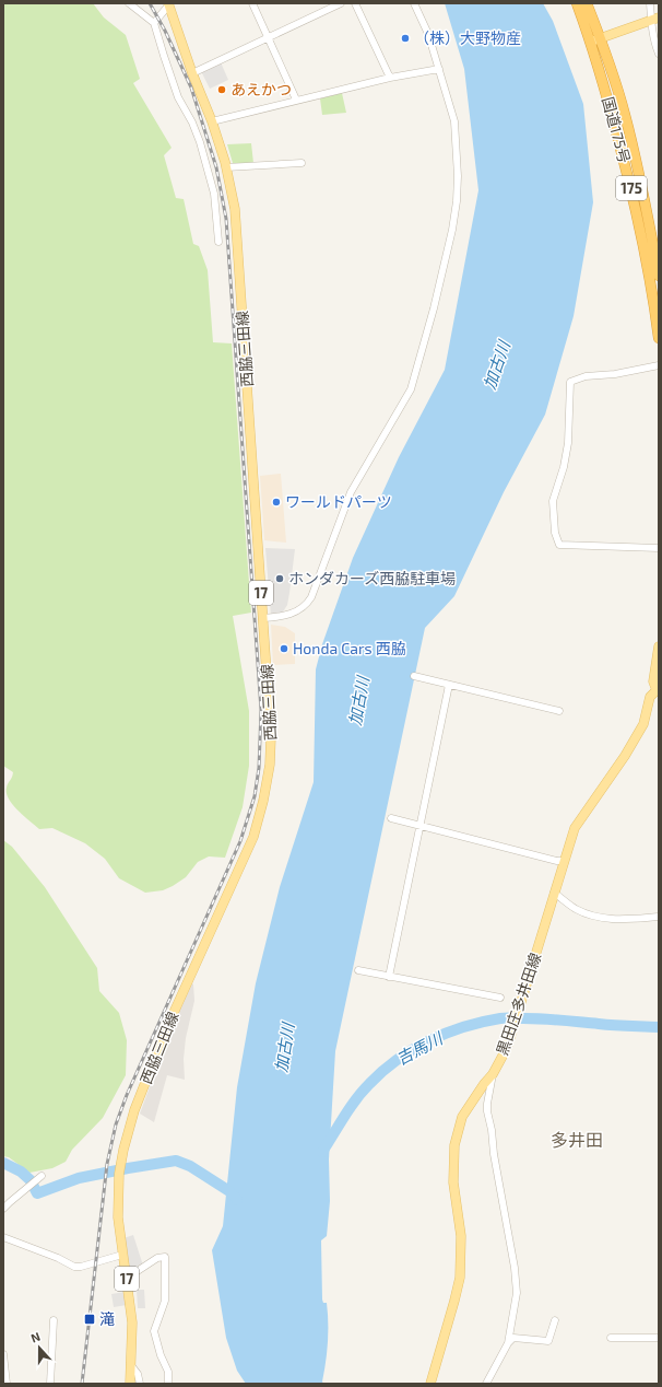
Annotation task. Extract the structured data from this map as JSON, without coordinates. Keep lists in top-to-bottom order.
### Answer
{
  "streets": {
    "highway": ["国道175号", "175"],
    "main road": ["西脇三田線", "17", "黒田庄多井田線"]
  },
  "districts": ["多井田"],
  "water": ["加古川", "吉馬川"],
  "places": {
    "other": [
      "（株）大野物産",
      "あえかつ",
      "ワールドパーツ",
      "ホンダカーズ西脇駐車場",
      "Honda Cars 西脇"
    ],
    "transit": ["滝"]
  },
  "north": "top"
}
